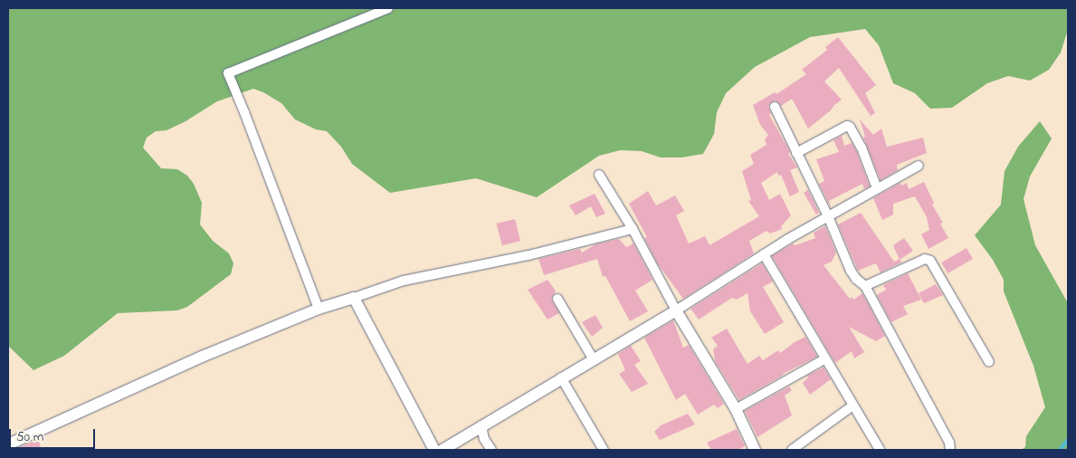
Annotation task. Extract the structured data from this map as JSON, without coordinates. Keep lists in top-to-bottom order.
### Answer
{
  "scale_bar": "50 m"
}
